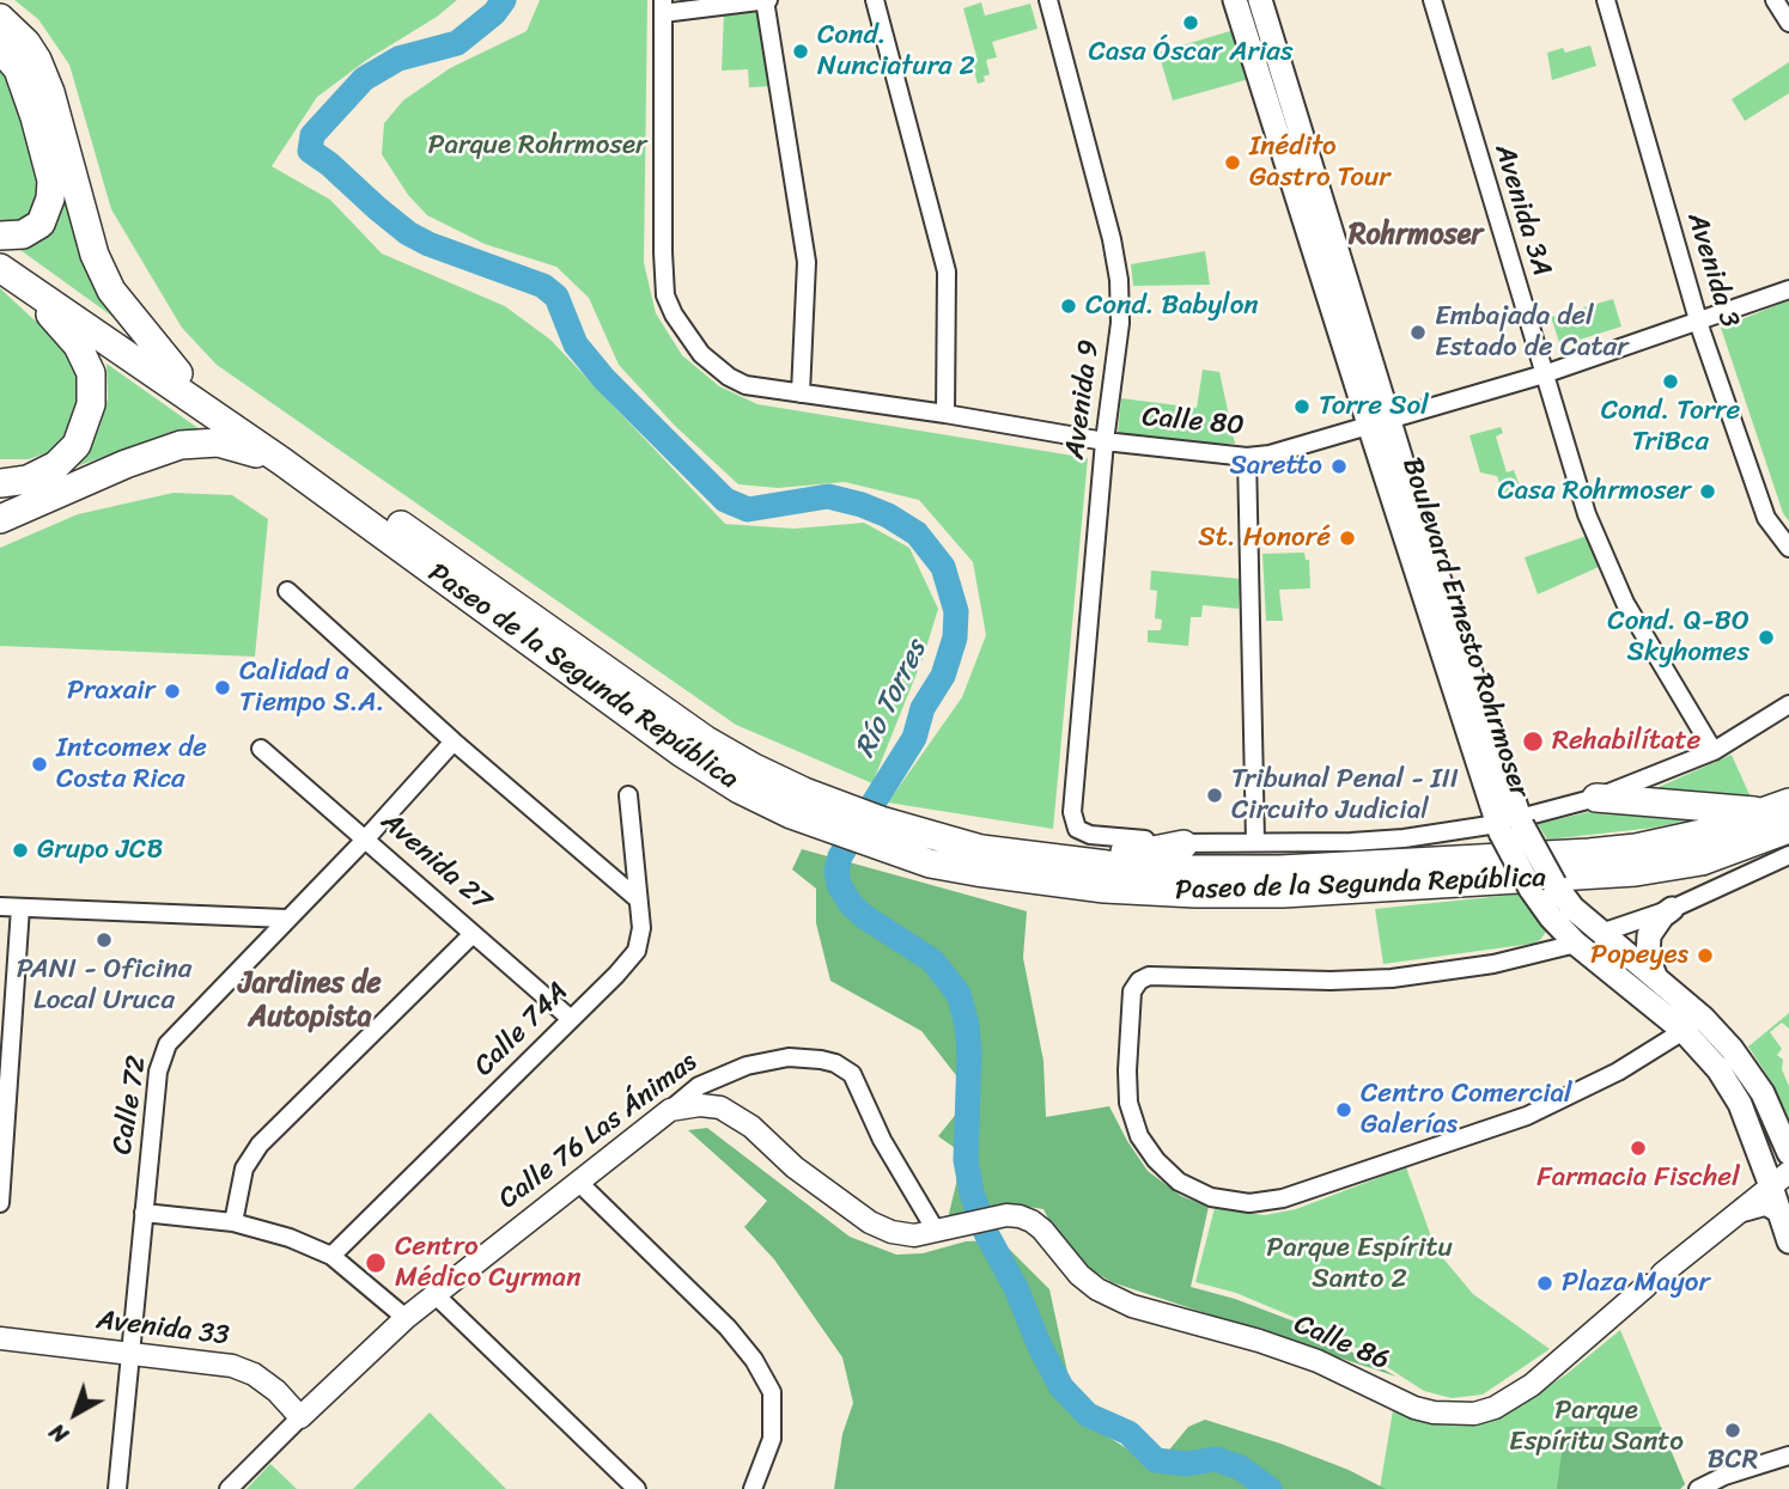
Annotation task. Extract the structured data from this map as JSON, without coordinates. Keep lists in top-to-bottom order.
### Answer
{
  "streets": {
    "highway": ["Paseo de la Segunda República"],
    "main road": ["Boulevard Ernesto Rohrmoser"],
    "street": [
      "Avenida 3A",
      "Avenida 3",
      "Avenida 9",
      "Calle 80",
      "Avenida 27",
      "Calle 74A",
      "Calle 72",
      "Calle 76 Las Ánimas",
      "Avenida 33",
      "Calle 86"
    ]
  },
  "crossings": [
    ["Avenida 3A", "Calle 80"],
    ["Avenida 3", "Calle 80"],
    ["Avenida 9", "Calle 80"],
    ["Calle 80", "Boulevard Ernesto Rohrmoser"],
    ["Boulevard Ernesto Rohrmoser", "Calle 86"],
    ["Avenida 27", "Calle 74A"],
    ["Avenida 27", "Calle 72"],
    ["Calle 72", "Avenida 33"],
    ["Calle 76 Las Ánimas", "Avenida 33"],
    ["Calle 76 Las Ánimas", "Calle 86"]
  ],
  "districts": ["Rohrmoser", "Jardines de Autopista"],
  "water": ["Río Torres"],
  "parks": ["Parque Rohrmoser", "Parque Espíritu Santo 2", "Parque Espíritu Santo"],
  "places": [
    "Casa Óscar Arias",
    "Cond. Nunciatura 2",
    "Inédito Gastro Tour",
    "Cond. Babylon",
    "Embajada del Estado de Catar",
    "Cond. Torre TriBca",
    "Torre Sol",
    "Saretto",
    "Casa Rohrmoser",
    "St. Honoré",
    "Cond. Q-BO Skyhomes",
    "Calidad a Tiempo S.A.",
    "Praxair",
    "Rehabilítate",
    "Intcomex de Costa Rica",
    "Tribunal Penal - III Circuito Judicial",
    "Grupo JCB",
    "PANI - Oficina Local Uruca",
    "Popeyes",
    "Centro Comercial Galerías",
    "Farmacia Fischel",
    "Centro Médico Cyrman",
    "Plaza Mayor",
    "BCR"
  ],
  "north": "bottom left"
}
